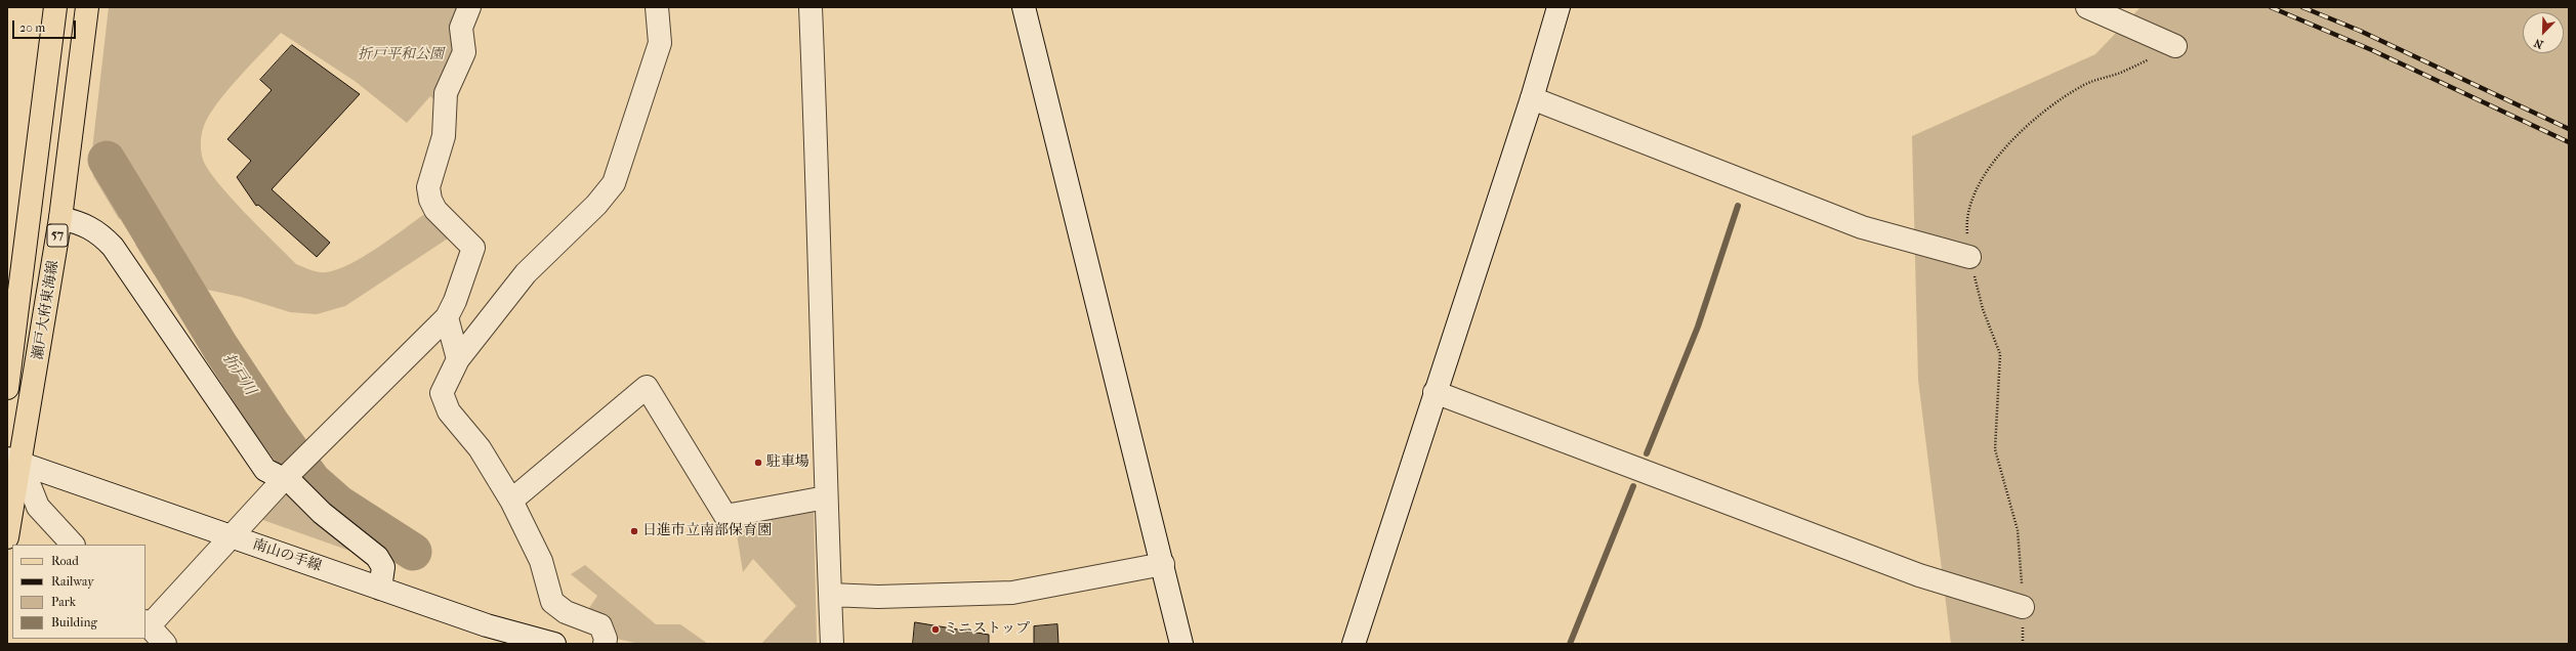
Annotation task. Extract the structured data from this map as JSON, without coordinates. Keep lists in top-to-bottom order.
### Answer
{
  "streets": {
    "main road": ["57", "瀬戸大府東海線"],
    "street": ["南山の手線"]
  },
  "crossings": [
    ["瀬戸大府東海線", "南山の手線"]
  ],
  "water": ["折戸川"],
  "parks": ["折戸平和公園"],
  "places": ["駐車場", "日進市立南部保育園", "ミニストップ"],
  "legend": [
    "Road",
    "Railway",
    "Park",
    "Building"
  ],
  "scale_bar": "20 m",
  "north": "bottom left"
}
